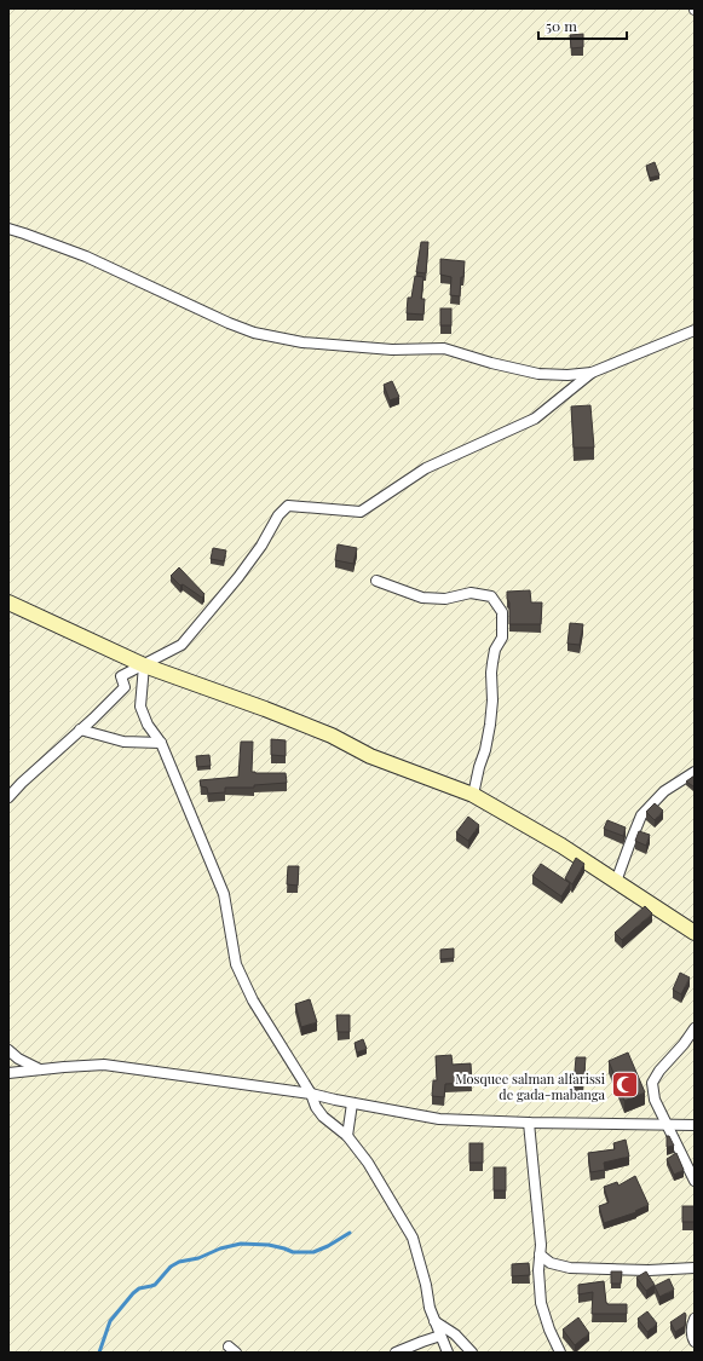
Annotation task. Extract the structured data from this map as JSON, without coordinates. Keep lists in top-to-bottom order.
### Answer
{
  "places": {
    "mosque": ["Mosquee salman alfarissi de gada-mabanga"]
  },
  "scale_bar": "50 m"
}
